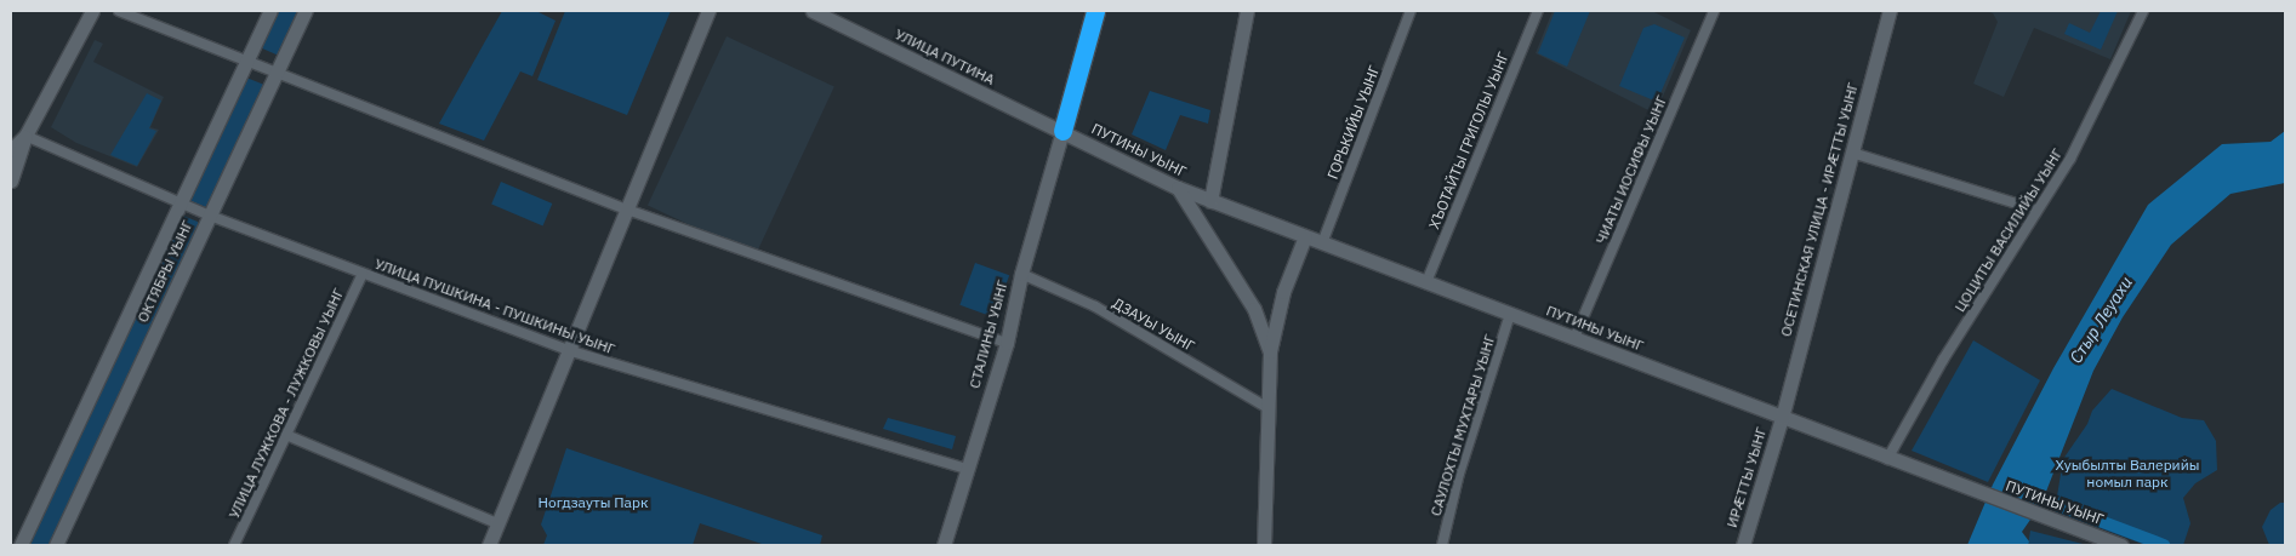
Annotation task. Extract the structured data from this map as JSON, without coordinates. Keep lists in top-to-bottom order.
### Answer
{
  "streets": {
    "street": [
      "УЛИЦА ПУТИНА",
      "ГОРЬКИЙЫ УЫНГ",
      "ХЪОТАЙТЫ ГРИГОЛЫ УЫНГ",
      "ПУТИНЫ УЫНГ",
      "ЧИАТЫ ИОСИФЫ УЫНГ",
      "ОСЕТИНСКАЯ УЛИЦА - ИРÆТТЫ УЫНГ",
      "ЦОЦИТЫ ВАСИЛИЙЫ УЫНГ",
      "ОКТЯБРЫ УЫНГ",
      "УЛИЦА ПУШКИНА - ПУШКИНЫ УЫНГ",
      "ДЗАУЫ УЫНГ",
      "СТАЛИНЫ УЫНГ",
      "УЛИЦА ЛУЖКОВА - ЛУЖКОВЫ УЫНГ",
      "САУЛОХТЫ МУХТАРЫ УЫНГ",
      "ИРÆТТЫ УЫНГ"
    ]
  },
  "crossings": [
    ["УЛИЦА ПУТИНА", "ПУТИНЫ УЫНГ"],
    ["УЛИЦА ПУТИНА", "СТАЛИНЫ УЫНГ"],
    ["ГОРЬКИЙЫ УЫНГ", "ПУТИНЫ УЫНГ"],
    ["ХЪОТАЙТЫ ГРИГОЛЫ УЫНГ", "ПУТИНЫ УЫНГ"],
    ["ПУТИНЫ УЫНГ", "ЧИАТЫ ИОСИФЫ УЫНГ"],
    ["ПУТИНЫ УЫНГ", "ОСЕТИНСКАЯ УЛИЦА - ИРÆТТЫ УЫНГ"],
    ["ПУТИНЫ УЫНГ", "ЦОЦИТЫ ВАСИЛИЙЫ УЫНГ"],
    ["ПУТИНЫ УЫНГ", "СТАЛИНЫ УЫНГ"],
    ["ПУТИНЫ УЫНГ", "САУЛОХТЫ МУХТАРЫ УЫНГ"],
    ["ПУТИНЫ УЫНГ", "ИРÆТТЫ УЫНГ"],
    ["ОСЕТИНСКАЯ УЛИЦА - ИРÆТТЫ УЫНГ", "ИРÆТТЫ УЫНГ"],
    ["ОКТЯБРЫ УЫНГ", "УЛИЦА ПУШКИНА - ПУШКИНЫ УЫНГ"],
    ["УЛИЦА ПУШКИНА - ПУШКИНЫ УЫНГ", "СТАЛИНЫ УЫНГ"],
    ["УЛИЦА ПУШКИНА - ПУШКИНЫ УЫНГ", "УЛИЦА ЛУЖКОВА - ЛУЖКОВЫ УЫНГ"],
    ["ДЗАУЫ УЫНГ", "СТАЛИНЫ УЫНГ"]
  ],
  "water": ["Стыр Леуахи"],
  "parks": ["Хуыбылты Валерийы номыл парк", "Ногдзауты Парк"]
}
